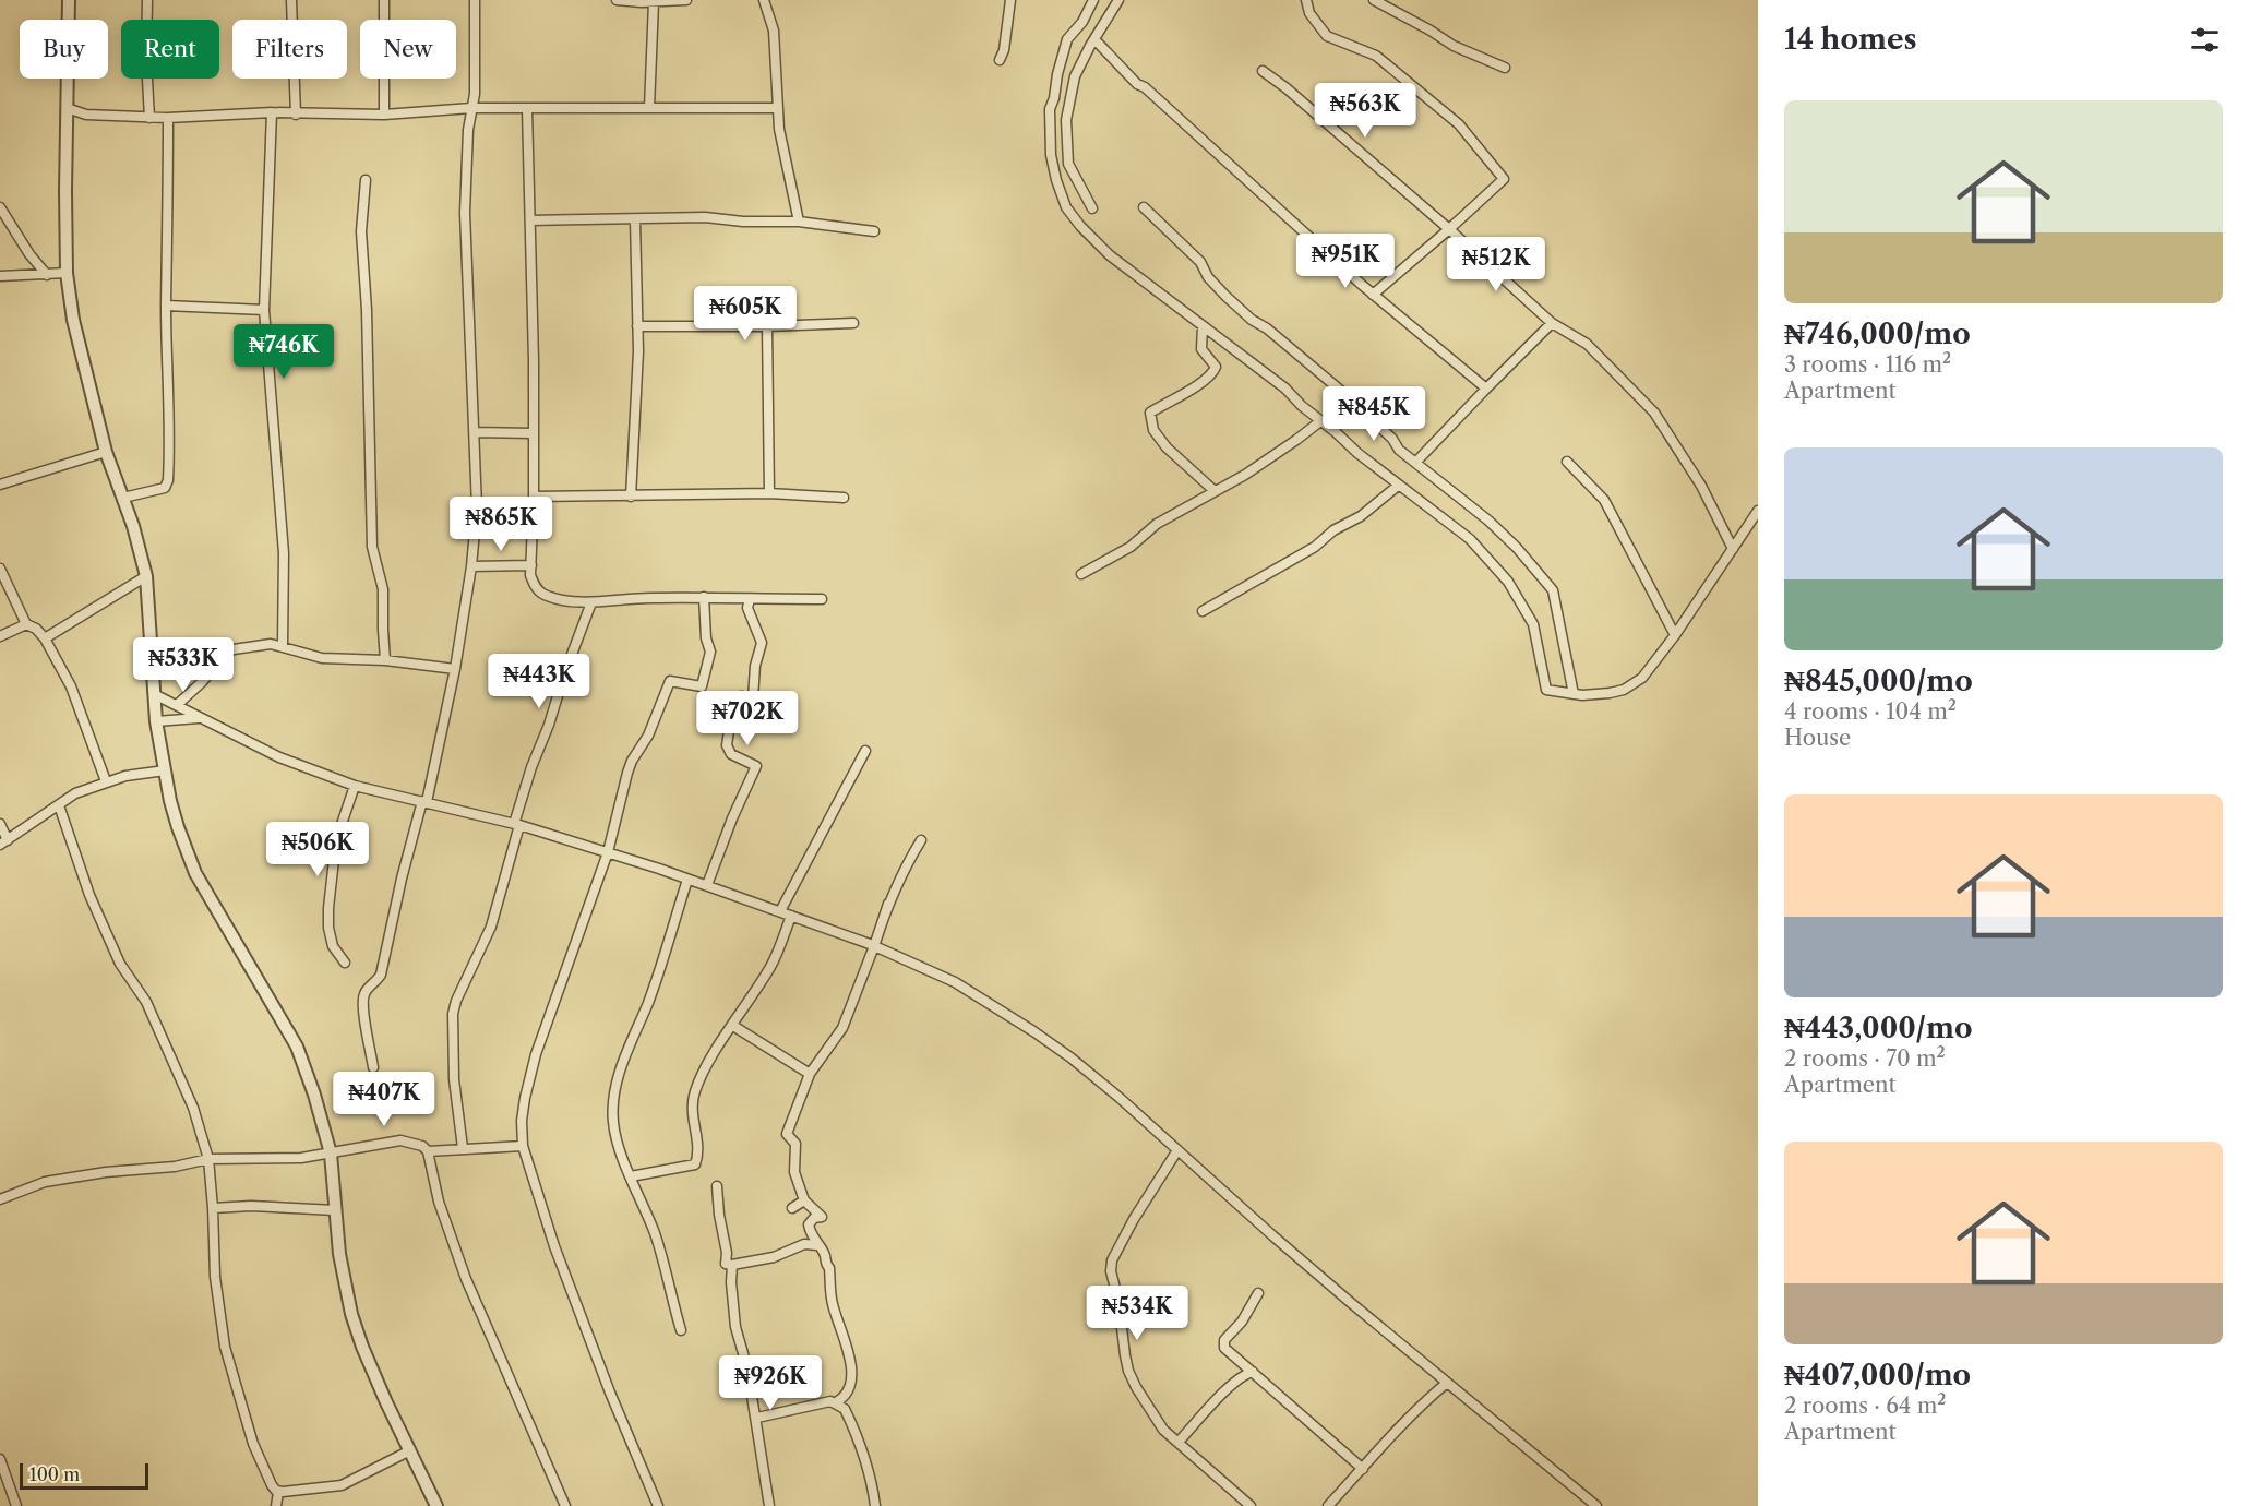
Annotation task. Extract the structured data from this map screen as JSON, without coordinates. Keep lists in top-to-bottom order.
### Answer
{
  "scale_bar": "100 m",
  "page": {
    "heading": "14 homes",
    "chip": [
      "Buy",
      "Rent",
      "Filters",
      "New"
    ],
    "list": [
      {
        "name": "₦746,000/mo",
        "note": "3 rooms · 116 m² · Apartment"
      },
      {
        "name": "₦845,000/mo",
        "note": "4 rooms · 104 m² · House"
      },
      {
        "name": "₦443,000/mo",
        "note": "2 rooms · 70 m² · Apartment"
      },
      {
        "name": "₦407,000/mo",
        "note": "2 rooms · 64 m² · Apartment"
      }
    ],
    "price": [
      "₦563K",
      "₦951K",
      "₦512K",
      "₦605K",
      "₦746K",
      "₦845K",
      "₦865K",
      "₦533K",
      "₦443K",
      "₦702K",
      "₦506K",
      "₦407K",
      "₦534K",
      "₦926K"
    ],
    "scale": "100 m"
  }
}
